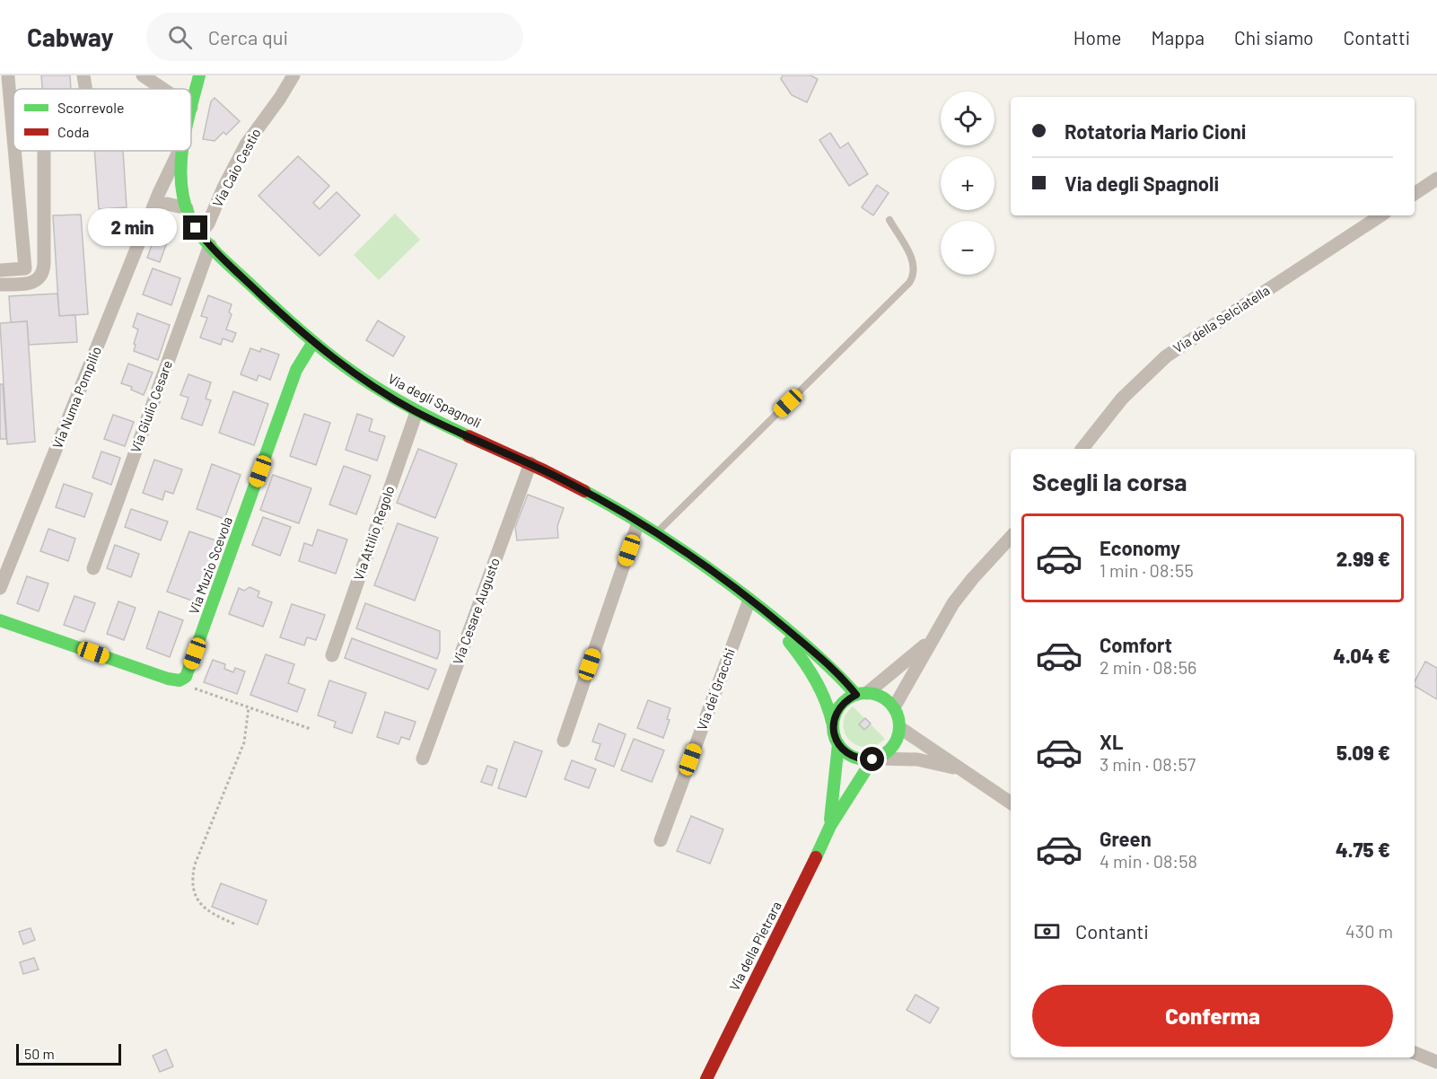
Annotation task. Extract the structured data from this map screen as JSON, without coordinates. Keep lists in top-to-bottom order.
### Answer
{
  "streets": {
    "street": [
      "Via Caio Cestio",
      "Via della Selciatella",
      "Via Numa Pompilio",
      "Via degli Spagnoli",
      "Via Giulio Cesare",
      "Via Attilio Regolo",
      "Via Muzio Scevola",
      "Via Cesare Augusto",
      "Via dei Gracchi",
      "Via della Pietrara"
    ]
  },
  "crossings": [
    ["Via Caio Cestio", "Via degli Spagnoli"],
    ["Via degli Spagnoli", "Via Giulio Cesare"],
    ["Via degli Spagnoli", "Via Attilio Regolo"],
    ["Via degli Spagnoli", "Via Muzio Scevola"],
    ["Via degli Spagnoli", "Via Cesare Augusto"],
    ["Via degli Spagnoli", "Via dei Gracchi"]
  ],
  "legend": ["Scorrevole", "Coda"],
  "scale_bar": "50 m",
  "page": {
    "header": "Cabway",
    "search": "Cerca qui",
    "nav": [
      "Home",
      "Mappa",
      "Chi siamo",
      "Contatti"
    ],
    "map_buttons": ["+", "−"],
    "banner": ["Rotatoria Mario Cioni", "Via degli Spagnoli"],
    "bubble": "2 min",
    "heading": "Scegli la corsa",
    "list": [
      {
        "name": "Economy",
        "note": "1 min · 08:55",
        "value": "2.99 €"
      },
      {
        "name": "Comfort",
        "note": "2 min · 08:56",
        "value": "4.04 €"
      },
      {
        "name": "XL",
        "note": "3 min · 08:57",
        "value": "5.09 €"
      },
      {
        "name": "Green",
        "note": "4 min · 08:58",
        "value": "4.75 €"
      }
    ],
    "pay": ["Contanti", "430 m"],
    "buttons": "Conferma",
    "scale": "50 m"
  }
}
